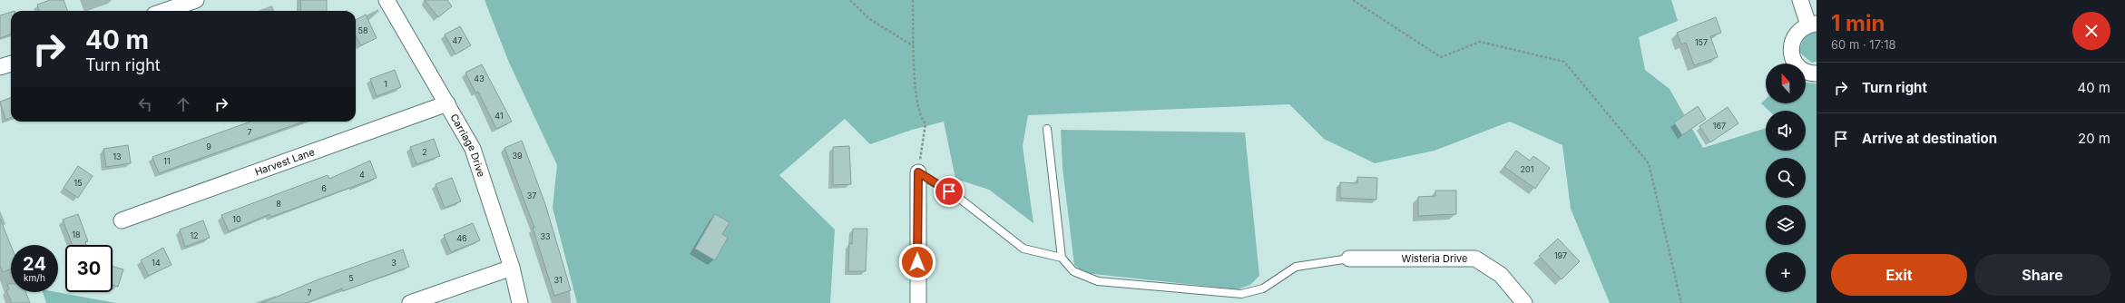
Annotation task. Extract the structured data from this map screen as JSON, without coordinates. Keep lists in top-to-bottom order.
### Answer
{
  "streets": {
    "street": ["Carriage Drive", "Harvest Lane", "Wisteria Drive"]
  },
  "crossings": [
    ["Carriage Drive", "Harvest Lane"]
  ],
  "house_numbers": [
    "58",
    "47",
    "157",
    "43",
    "1",
    "41",
    "167",
    "7",
    "9",
    "2",
    "39",
    "13",
    "11",
    "201",
    "4",
    "15",
    "6",
    "37",
    "8",
    "10",
    "18",
    "12",
    "33",
    "46",
    "197",
    "14",
    "3",
    "5",
    "31",
    "7"
  ],
  "north": "top",
  "page": {
    "heading": ["1 min", "60 m · 17:18"],
    "turn": ["40 m", "Turn right"],
    "list": [
      {
        "name": "Turn right",
        "value": "40 m"
      },
      {
        "name": "Arrive at destination",
        "value": "20 m"
      }
    ],
    "map_buttons": "+",
    "speed": "24 km/h",
    "limit": "30",
    "buttons": ["Exit", "Share"]
  }
}
